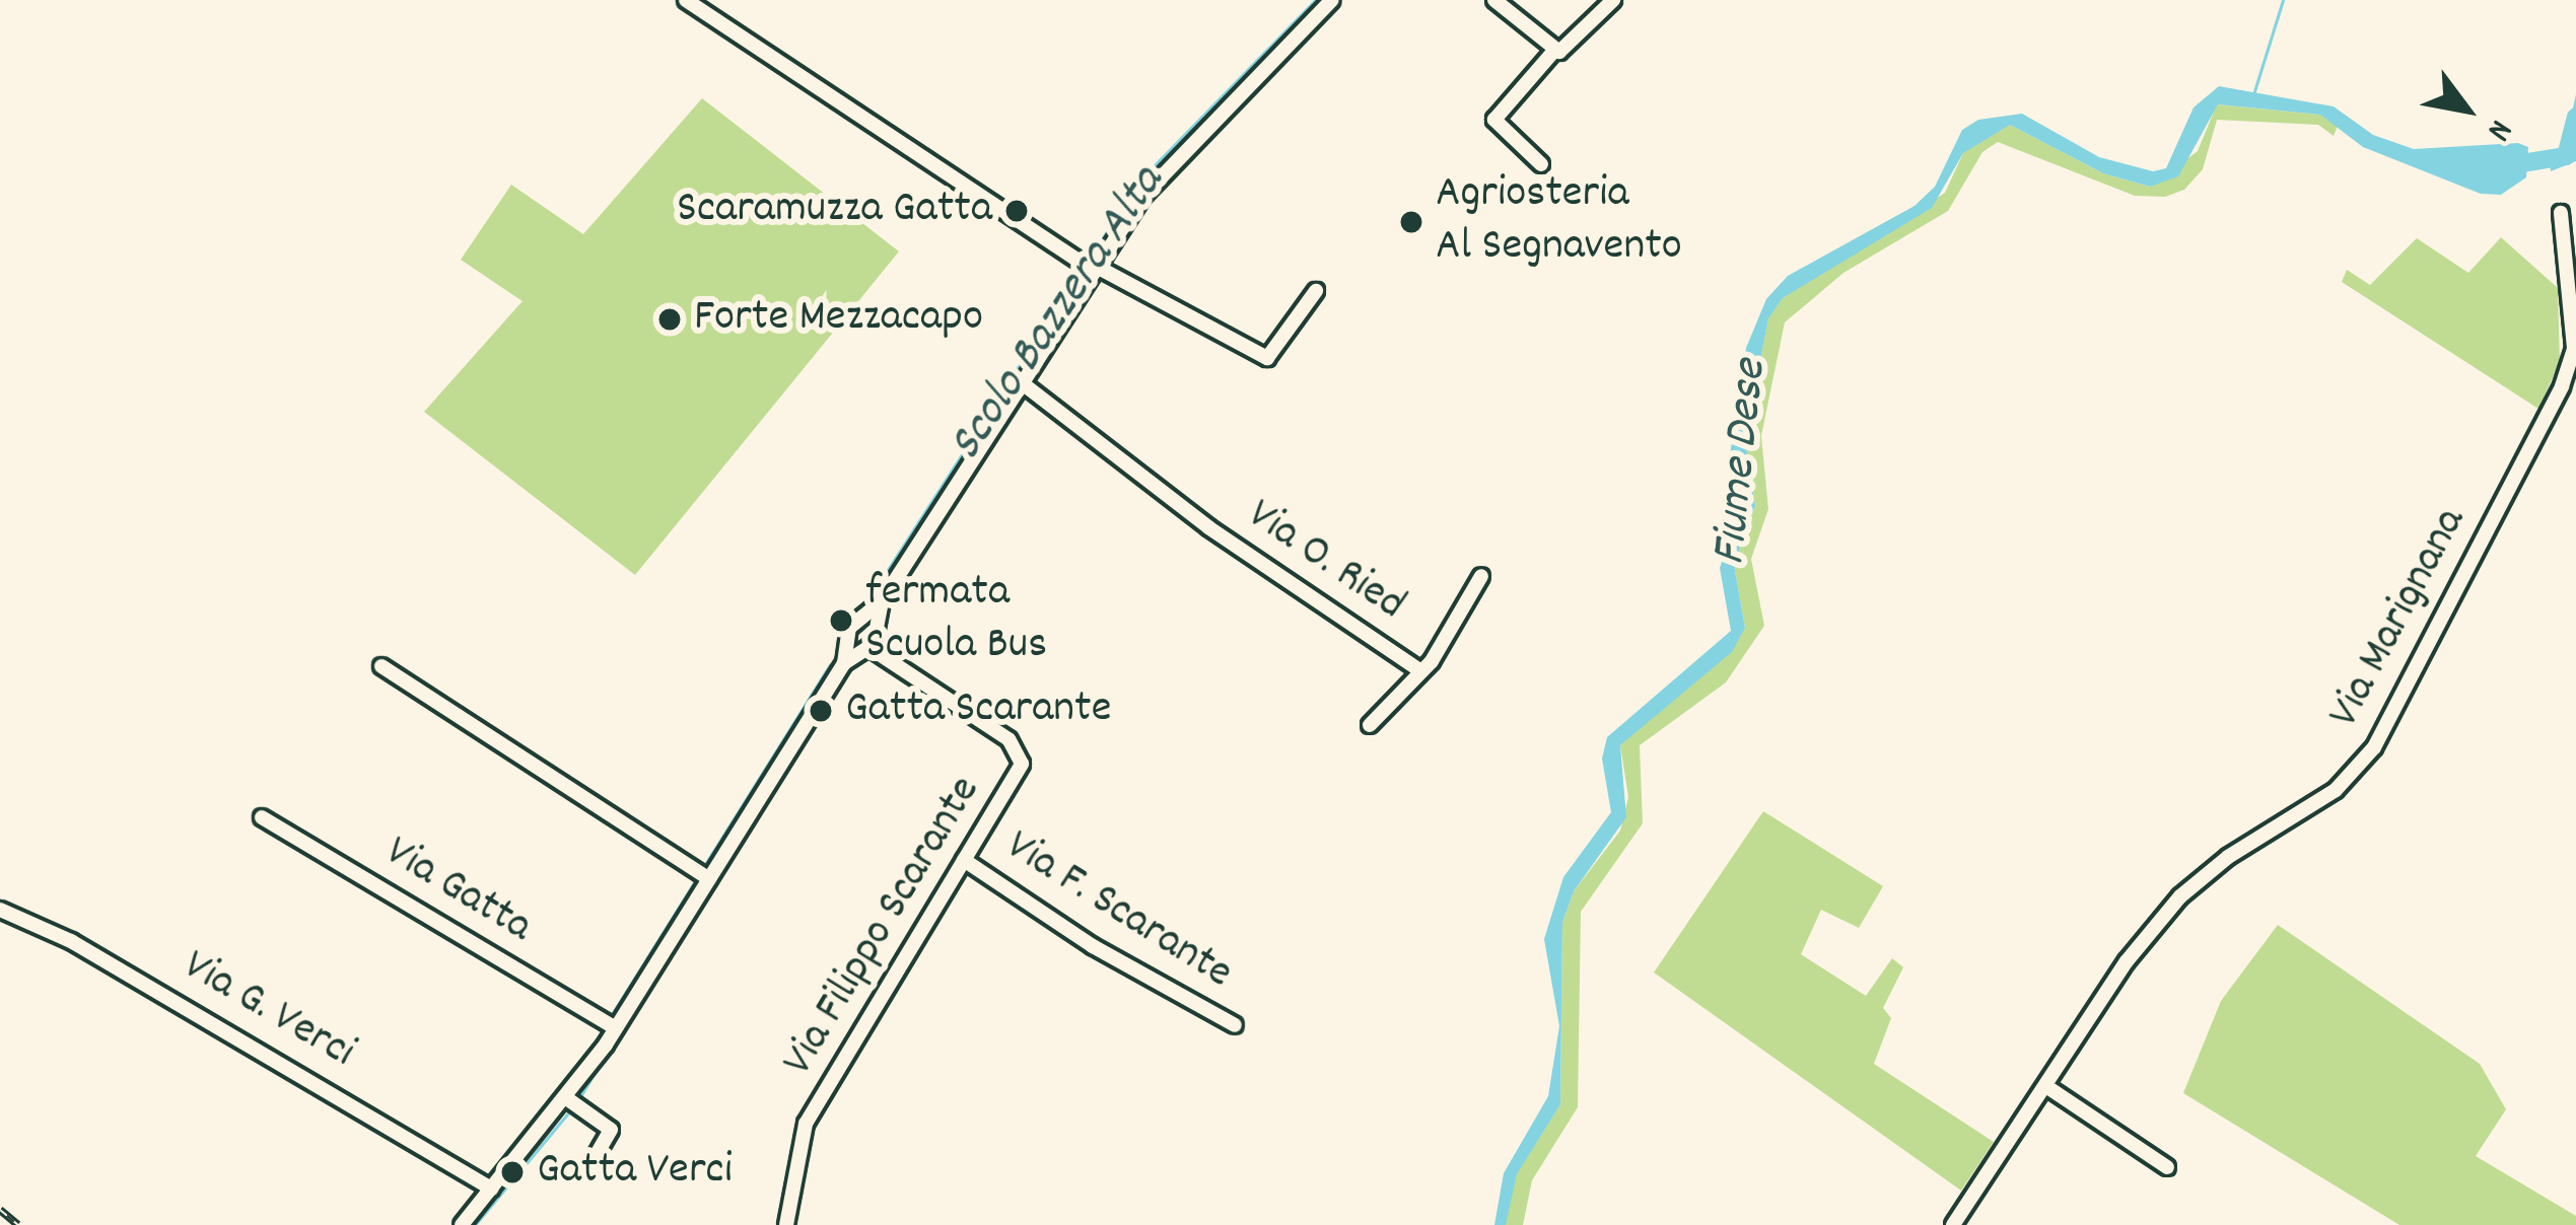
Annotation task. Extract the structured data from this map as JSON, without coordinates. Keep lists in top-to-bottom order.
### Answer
{
  "streets": {
    "street": [
      "Via O. Ried",
      "Via Marignana",
      "Via Gatta",
      "Via F. Scarante",
      "Via Filippo Scarante",
      "Via G. Verci"
    ]
  },
  "crossings": [
    ["Via F. Scarante", "Via Filippo Scarante"]
  ],
  "water": ["Scolo Bazzera Alta", "Fiume Dese"],
  "places": [
    "Scaramuzza Gatta",
    "Agriosteria Al Segnavento",
    "Forte Mezzacapo",
    "fermata Scuola Bus",
    "Gatta Scarante",
    "Gatta Verci"
  ],
  "north": "bottom right"
}
